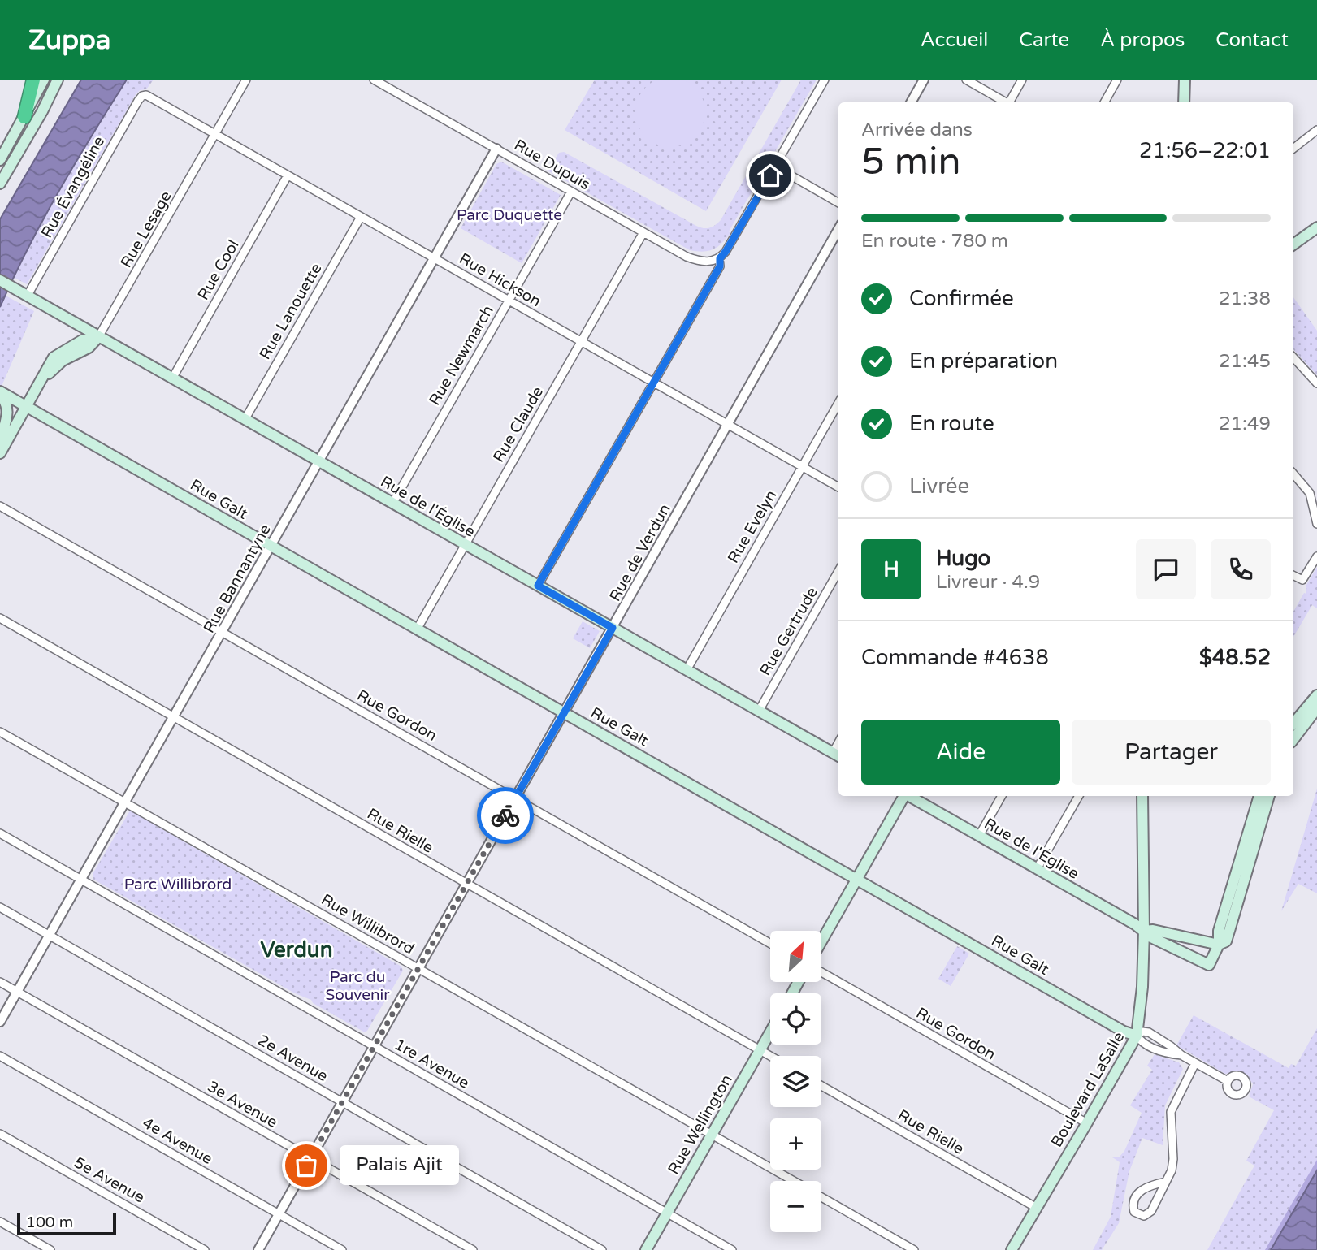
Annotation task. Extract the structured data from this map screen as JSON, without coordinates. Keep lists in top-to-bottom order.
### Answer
{
  "streets": {
    "main road": [
      "Rue Galt",
      "Rue de l'Église",
      "Boulevard LaSalle",
      "Rue Wellington"
    ],
    "street": [
      "Rue Dupuis",
      "Rue Évangéline",
      "Rue Lesage",
      "Rue Cool",
      "Rue Hickson",
      "Rue Lanouette",
      "Rue Newmarch",
      "Rue Claude",
      "Rue Evelyn",
      "Rue de Verdun",
      "Rue Bannantyne",
      "Rue Gertrude",
      "Rue Gordon",
      "Rue Rielle",
      "Rue Willibrord",
      "2e Avenue",
      "1re Avenue",
      "3e Avenue",
      "4e Avenue",
      "5e Avenue"
    ]
  },
  "crossings": [
    ["Rue Dupuis", "Rue Newmarch"],
    ["Rue Dupuis", "Rue Claude"],
    ["Rue Dupuis", "Rue Bannantyne"],
    ["Rue Évangéline", "Rue Hickson"],
    ["Rue Évangéline", "Rue de l'Église"],
    ["Rue Lesage", "Rue Hickson"],
    ["Rue Lesage", "Rue de l'Église"],
    ["Rue Cool", "Rue Hickson"],
    ["Rue Cool", "Rue de l'Église"],
    ["Rue Hickson", "Rue Lanouette"],
    ["Rue Hickson", "Rue Newmarch"],
    ["Rue Hickson", "Rue Claude"],
    ["Rue Hickson", "Rue Evelyn"],
    ["Rue Hickson", "Rue de Verdun"],
    ["Rue Hickson", "Rue Bannantyne"],
    ["Rue Lanouette", "Rue de l'Église"],
    ["Rue Newmarch", "Rue de l'Église"],
    ["Rue Claude", "Rue Galt"],
    ["Rue Claude", "Rue de l'Église"],
    ["Rue Galt", "Rue de Verdun"],
    ["Rue Galt", "Rue Bannantyne"],
    ["Rue Galt", "Boulevard LaSalle"],
    ["Rue de l'Église", "Rue Evelyn"],
    ["Rue de l'Église", "Rue de Verdun"],
    ["Rue de l'Église", "Rue Bannantyne"],
    ["Rue de l'Église", "Rue Gertrude"],
    ["Rue de l'Église", "Boulevard LaSalle"],
    ["Rue de Verdun", "Rue Gordon"],
    ["Rue de Verdun", "Rue Rielle"],
    ["Rue de Verdun", "Rue Willibrord"],
    ["Rue de Verdun", "2e Avenue"],
    ["Rue de Verdun", "1re Avenue"],
    ["Rue de Verdun", "3e Avenue"],
    ["Rue de Verdun", "4e Avenue"],
    ["Rue Bannantyne", "Rue Gordon"],
    ["Rue Bannantyne", "Rue Rielle"],
    ["Rue Bannantyne", "Rue Willibrord"],
    ["Rue Bannantyne", "2e Avenue"],
    ["Rue Bannantyne", "1re Avenue"],
    ["Rue Bannantyne", "3e Avenue"],
    ["Rue Gordon", "Boulevard LaSalle"],
    ["Rue Rielle", "Boulevard LaSalle"],
    ["Rue Rielle", "Rue Wellington"],
    ["Rue Willibrord", "Rue Wellington"],
    ["1re Avenue", "Rue Wellington"]
  ],
  "districts": ["Verdun"],
  "parks": ["Parc Duquette", "Parc Willibrord", "Parc du Souvenir"],
  "places": ["Palais Ajit"],
  "scale_bar": "100 m",
  "north": "top right",
  "page": {
    "header": "Zuppa",
    "nav": [
      "Accueil",
      "Carte",
      "À propos",
      "Contact"
    ],
    "heading": ["5 min", "Arrivée dans", "21:56–22:01"],
    "panel": [
      "Hugo",
      "Livreur · 4.9",
      "Commande #4638",
      "$48.52"
    ],
    "bar": "En route · 780 m",
    "list": [
      ["Confirmée", "21:38"],
      ["En préparation", "21:45"],
      ["En route", "21:49"],
      "Livrée"
    ],
    "round": "H",
    "buttons": ["Aide", "Partager"],
    "map_buttons": ["+", "−"],
    "bubble": "Palais Ajit",
    "scale": "100 m"
  }
}
